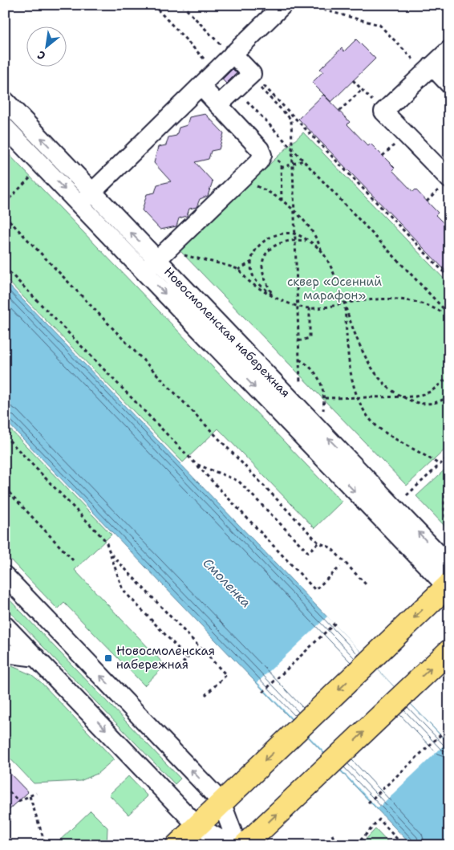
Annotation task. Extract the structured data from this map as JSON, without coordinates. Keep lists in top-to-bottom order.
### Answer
{
  "streets": {
    "street": ["Новосмоленская набережная"]
  },
  "water": ["Смоленка"],
  "parks": ["сквер «Осенний марафон»"],
  "places": {
    "transit": ["Новосмоленская набережная"]
  },
  "north": "bottom left"
}
